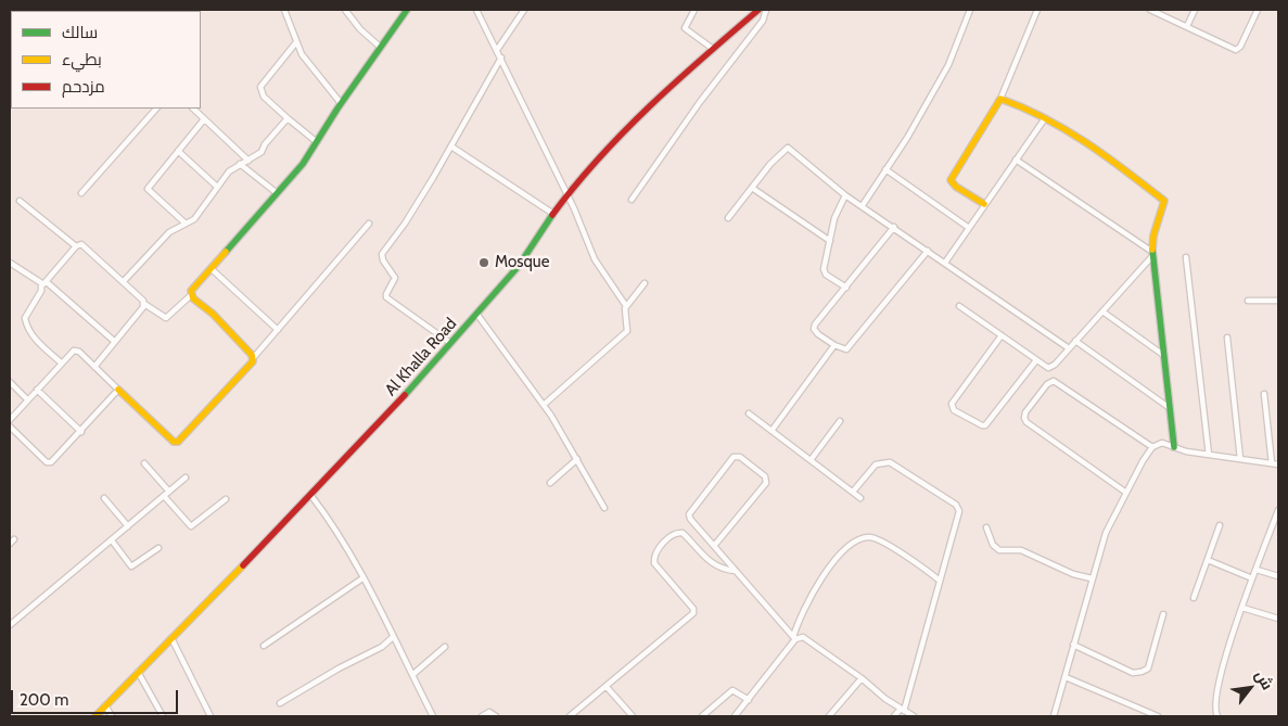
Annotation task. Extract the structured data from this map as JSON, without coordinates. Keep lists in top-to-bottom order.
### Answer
{
  "streets": {
    "street": ["Al Khalla Road"]
  },
  "places": ["Mosque"],
  "legend": ["سالك", "بطيء", "مزدحم"],
  "scale_bar": "200 m",
  "north": "top right"
}
